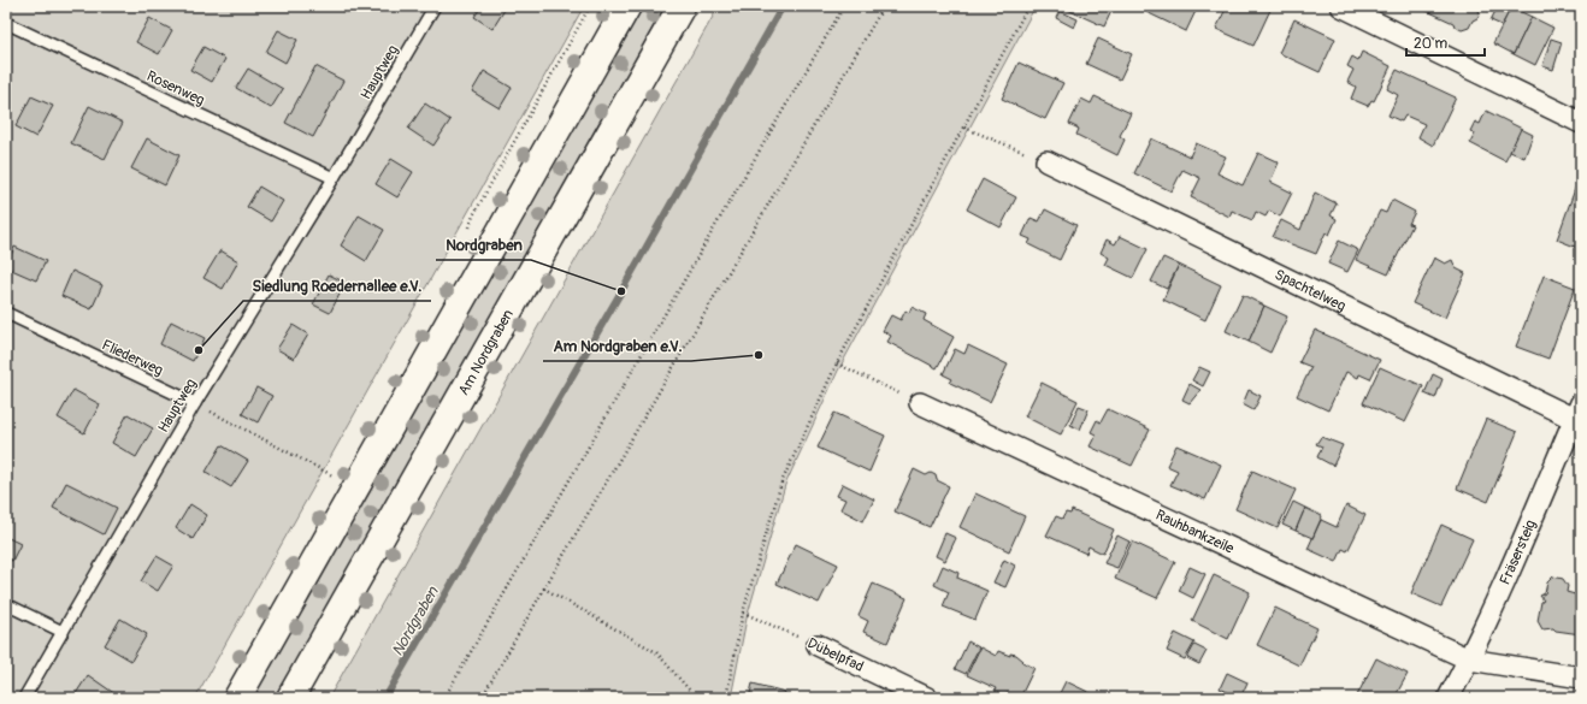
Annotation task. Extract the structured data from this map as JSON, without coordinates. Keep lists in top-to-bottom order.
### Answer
{
  "streets": {
    "main road": ["Am Nordgraben"],
    "street": [
      "Spachtelweg",
      "Rauhbankzeile",
      "Fräsersteig",
      "Dübelpfad"
    ],
    "lane": ["Hauptweg", "Rosenweg", "Fliederweg"]
  },
  "crossings": [
    ["Hauptweg", "Rosenweg"],
    ["Hauptweg", "Fliederweg"],
    ["Spachtelweg", "Fräsersteig"],
    ["Rauhbankzeile", "Fräsersteig"]
  ],
  "water": ["Nordgraben"],
  "places": ["Nordgraben", "Siedlung Roedernallee e.V.", "Am Nordgraben e.V."],
  "scale_bar": "20 m"
}
